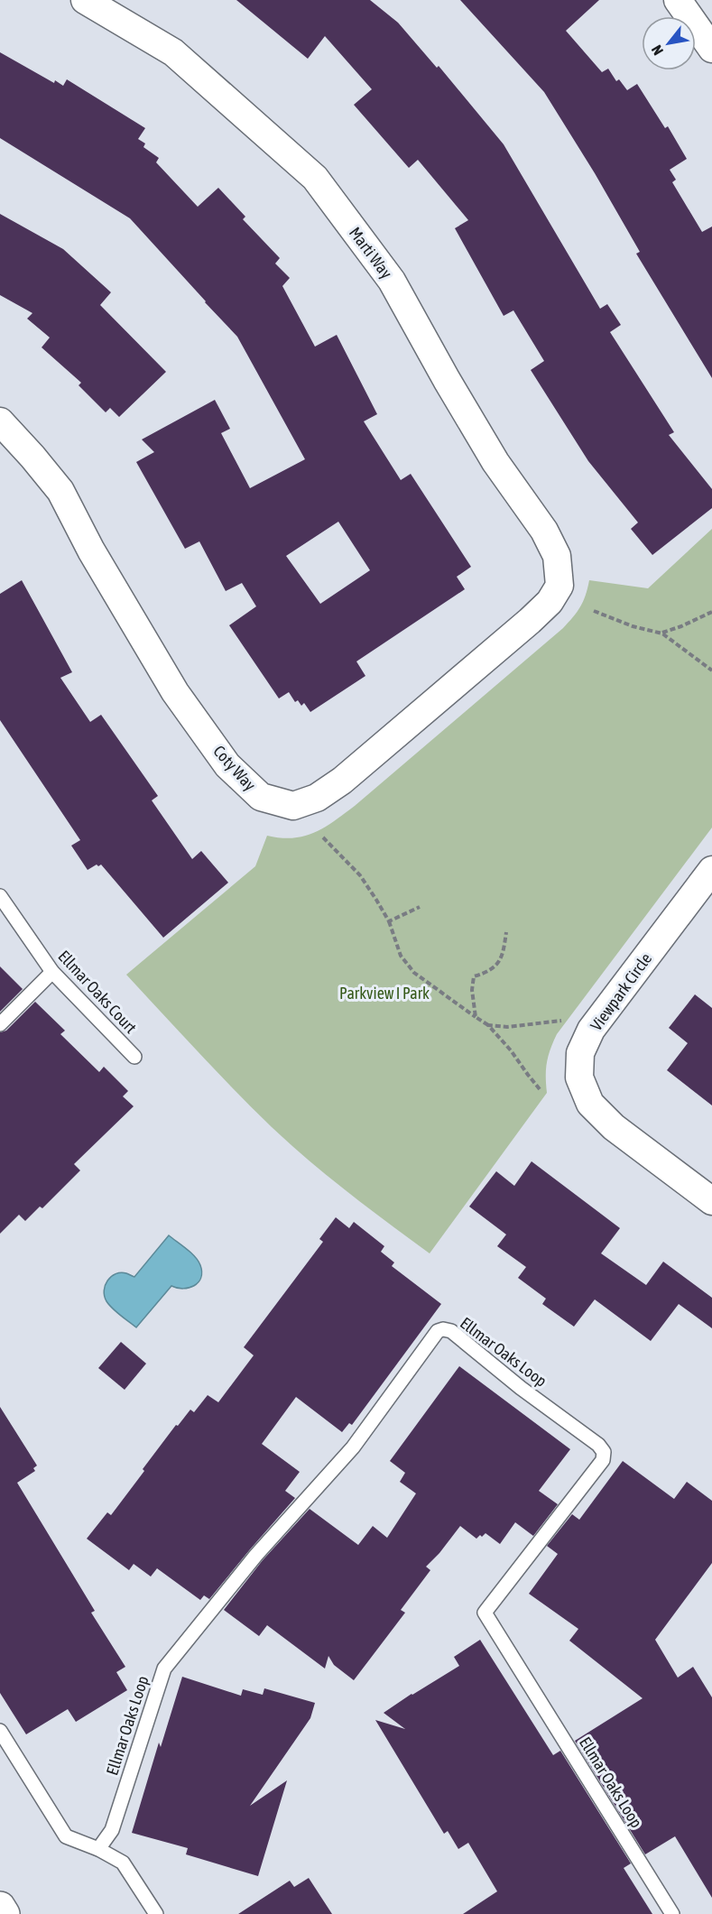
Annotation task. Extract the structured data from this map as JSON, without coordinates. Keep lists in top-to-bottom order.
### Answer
{
  "streets": {
    "street": ["Marti Way", "Coty Way", "Viewpark Circle"],
    "lane": ["Ellmar Oaks Court", "Ellmar Oaks Loop"]
  },
  "crossings": [
    ["Marti Way", "Coty Way"]
  ],
  "parks": ["Parkview I Park"],
  "north": "bottom left"
}
